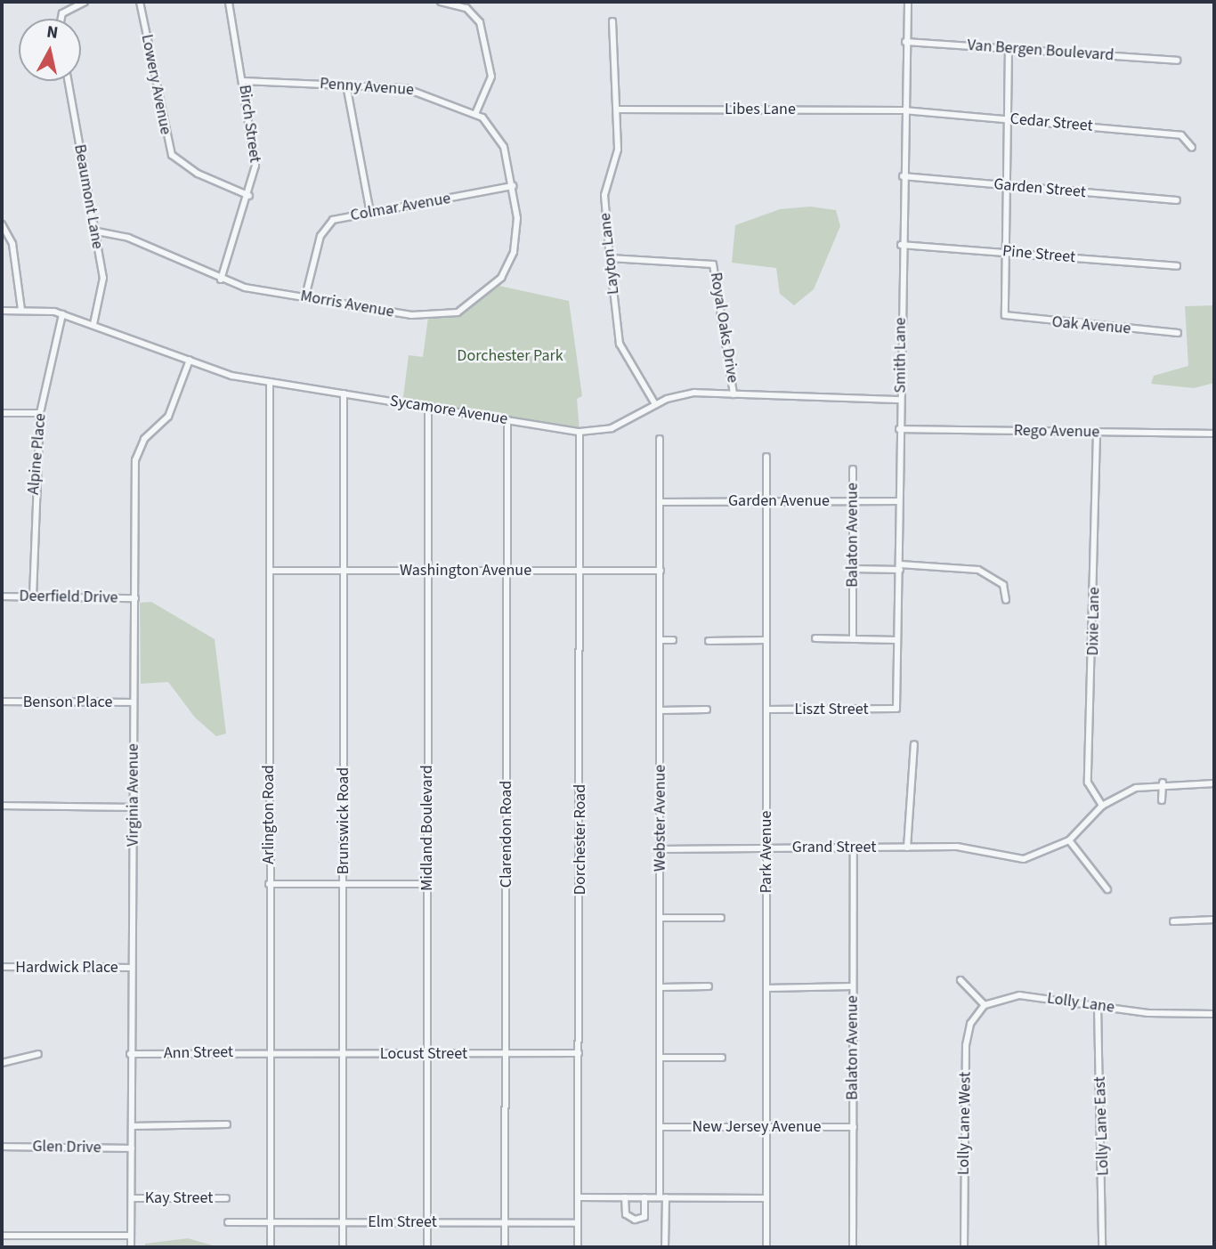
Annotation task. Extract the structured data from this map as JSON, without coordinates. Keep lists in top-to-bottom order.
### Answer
{
  "streets": {
    "street": [
      "Van Bergen Boulevard",
      "Lowery Avenue",
      "Penny Avenue",
      "Libes Lane",
      "Cedar Street",
      "Birch Street",
      "Garden Street",
      "Beaumont Lane",
      "Colmar Avenue",
      "Layton Lane",
      "Pine Street",
      "Morris Avenue",
      "Oak Avenue",
      "Royal Oaks Drive",
      "Smith Lane",
      "Sycamore Avenue",
      "Rego Avenue",
      "Alpine Place",
      "Garden Avenue",
      "Balaton Avenue",
      "Washington Avenue",
      "Deerfield Drive",
      "Dixie Lane",
      "Benson Place",
      "Liszt Street",
      "Virginia Avenue",
      "Arlington Road",
      "Webster Avenue",
      "Brunswick Road",
      "Midland Boulevard",
      "Clarendon Road",
      "Dorchester Road",
      "Grand Street",
      "Park Avenue",
      "Hardwick Place",
      "Lolly Lane",
      "Ann Street",
      "Locust Street",
      "Lolly Lane West",
      "Lolly Lane East",
      "New Jersey Avenue",
      "Glen Drive",
      "Kay Street",
      "Elm Street"
    ]
  },
  "crossings": [
    ["Van Bergen Boulevard", "Smith Lane"],
    ["Lowery Avenue", "Birch Street"],
    ["Penny Avenue", "Birch Street"],
    ["Penny Avenue", "Colmar Avenue"],
    ["Penny Avenue", "Morris Avenue"],
    ["Libes Lane", "Cedar Street"],
    ["Libes Lane", "Layton Lane"],
    ["Libes Lane", "Smith Lane"],
    ["Cedar Street", "Smith Lane"],
    ["Birch Street", "Morris Avenue"],
    ["Garden Street", "Smith Lane"],
    ["Beaumont Lane", "Morris Avenue"],
    ["Beaumont Lane", "Sycamore Avenue"],
    ["Colmar Avenue", "Morris Avenue"],
    ["Layton Lane", "Royal Oaks Drive"],
    ["Layton Lane", "Sycamore Avenue"],
    ["Pine Street", "Oak Avenue"],
    ["Pine Street", "Smith Lane"],
    ["Royal Oaks Drive", "Sycamore Avenue"],
    ["Smith Lane", "Sycamore Avenue"],
    ["Smith Lane", "Rego Avenue"],
    ["Smith Lane", "Garden Avenue"],
    ["Smith Lane", "Liszt Street"],
    ["Sycamore Avenue", "Alpine Place"],
    ["Sycamore Avenue", "Virginia Avenue"],
    ["Sycamore Avenue", "Arlington Road"],
    ["Sycamore Avenue", "Brunswick Road"],
    ["Sycamore Avenue", "Midland Boulevard"],
    ["Sycamore Avenue", "Clarendon Road"],
    ["Sycamore Avenue", "Dorchester Road"],
    ["Rego Avenue", "Dixie Lane"],
    ["Alpine Place", "Deerfield Drive"],
    ["Garden Avenue", "Balaton Avenue"],
    ["Garden Avenue", "Webster Avenue"],
    ["Garden Avenue", "Park Avenue"],
    ["Balaton Avenue", "Grand Street"],
    ["Balaton Avenue", "New Jersey Avenue"],
    ["Washington Avenue", "Arlington Road"],
    ["Washington Avenue", "Webster Avenue"],
    ["Washington Avenue", "Brunswick Road"],
    ["Washington Avenue", "Midland Boulevard"],
    ["Washington Avenue", "Clarendon Road"],
    ["Washington Avenue", "Dorchester Road"],
    ["Deerfield Drive", "Virginia Avenue"],
    ["Benson Place", "Virginia Avenue"],
    ["Liszt Street", "Park Avenue"],
    ["Virginia Avenue", "Hardwick Place"],
    ["Virginia Avenue", "Ann Street"],
    ["Virginia Avenue", "Glen Drive"],
    ["Virginia Avenue", "Kay Street"],
    ["Arlington Road", "Ann Street"],
    ["Arlington Road", "Locust Street"],
    ["Arlington Road", "Elm Street"],
    ["Webster Avenue", "Grand Street"],
    ["Webster Avenue", "New Jersey Avenue"],
    ["Brunswick Road", "Locust Street"],
    ["Brunswick Road", "Elm Street"],
    ["Midland Boulevard", "Locust Street"],
    ["Midland Boulevard", "Elm Street"],
    ["Clarendon Road", "Locust Street"],
    ["Clarendon Road", "Elm Street"],
    ["Dorchester Road", "Locust Street"],
    ["Dorchester Road", "Elm Street"],
    ["Grand Street", "Park Avenue"],
    ["Park Avenue", "New Jersey Avenue"],
    ["Lolly Lane", "Lolly Lane West"],
    ["Lolly Lane", "Lolly Lane East"],
    ["Ann Street", "Locust Street"]
  ],
  "parks": ["Dorchester Park"],
  "north": "top"
}
